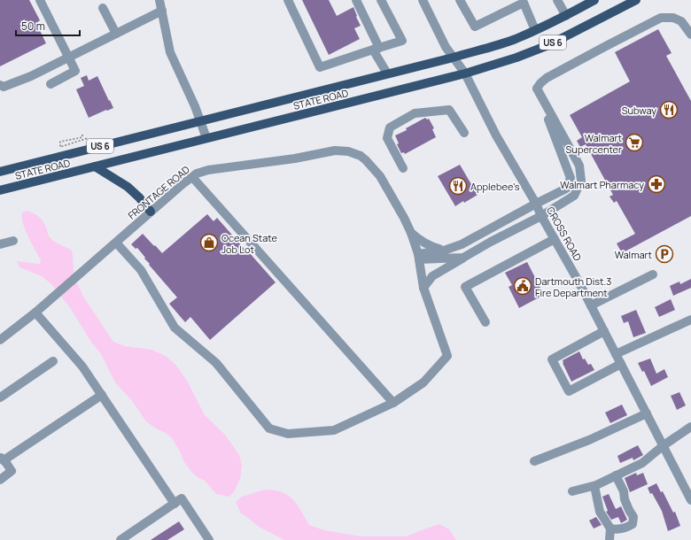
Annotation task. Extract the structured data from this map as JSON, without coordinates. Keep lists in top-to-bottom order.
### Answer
{
  "streets": {
    "main road": ["US 6", "STATE ROAD"],
    "street": ["FRONTAGE ROAD", "CROSS ROAD"]
  },
  "crossings": [
    ["STATE ROAD", "CROSS ROAD"]
  ],
  "places": {
    "restaurant": ["Subway", "Applebee's"],
    "supermarket": ["Walmart Supercenter"],
    "pharmacy": ["Walmart Pharmacy"],
    "shop": ["Ocean State Job Lot"],
    "parking": ["Walmart"],
    "public building": ["Dartmouth Dist.3 Fire Department"]
  },
  "scale_bar": "50 m"
}
